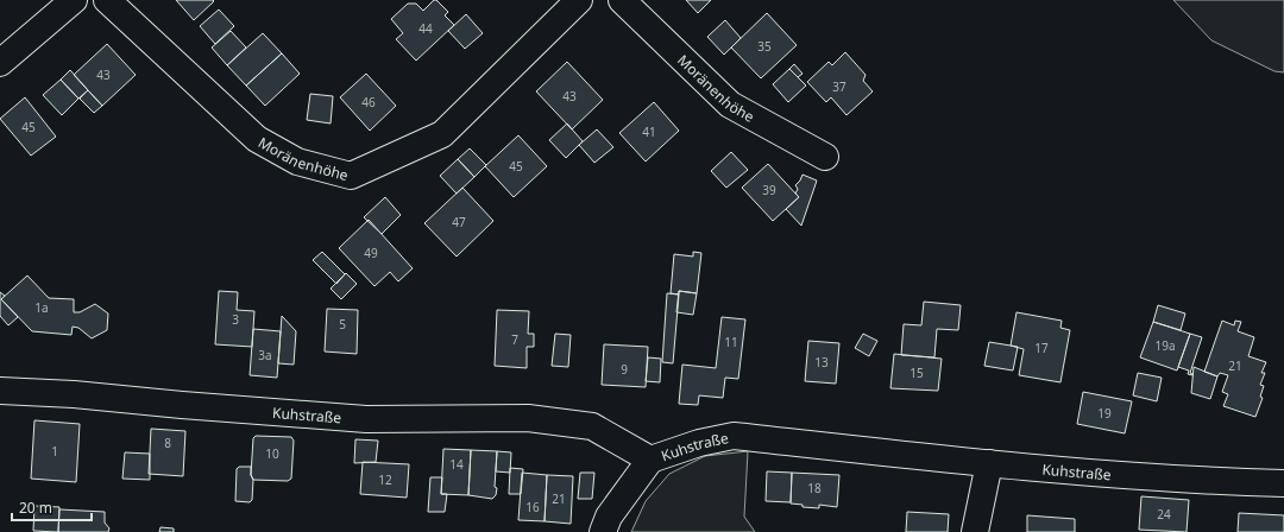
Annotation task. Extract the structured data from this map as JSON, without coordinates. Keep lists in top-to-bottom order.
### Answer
{
  "streets": {
    "street": ["Moränenhöhe", "Kuhstraße"]
  },
  "house_numbers": [
    "44",
    "35",
    "43",
    "37",
    "43",
    "46",
    "45",
    "41",
    "45",
    "39",
    "47",
    "49",
    "1a",
    "3",
    "5",
    "7",
    "11",
    "19a",
    "17",
    "3a",
    "13",
    "21",
    "9",
    "15",
    "19",
    "8",
    "1",
    "10",
    "14",
    "12",
    "18",
    "21",
    "16",
    "24"
  ],
  "scale_bar": "20 m"
}
